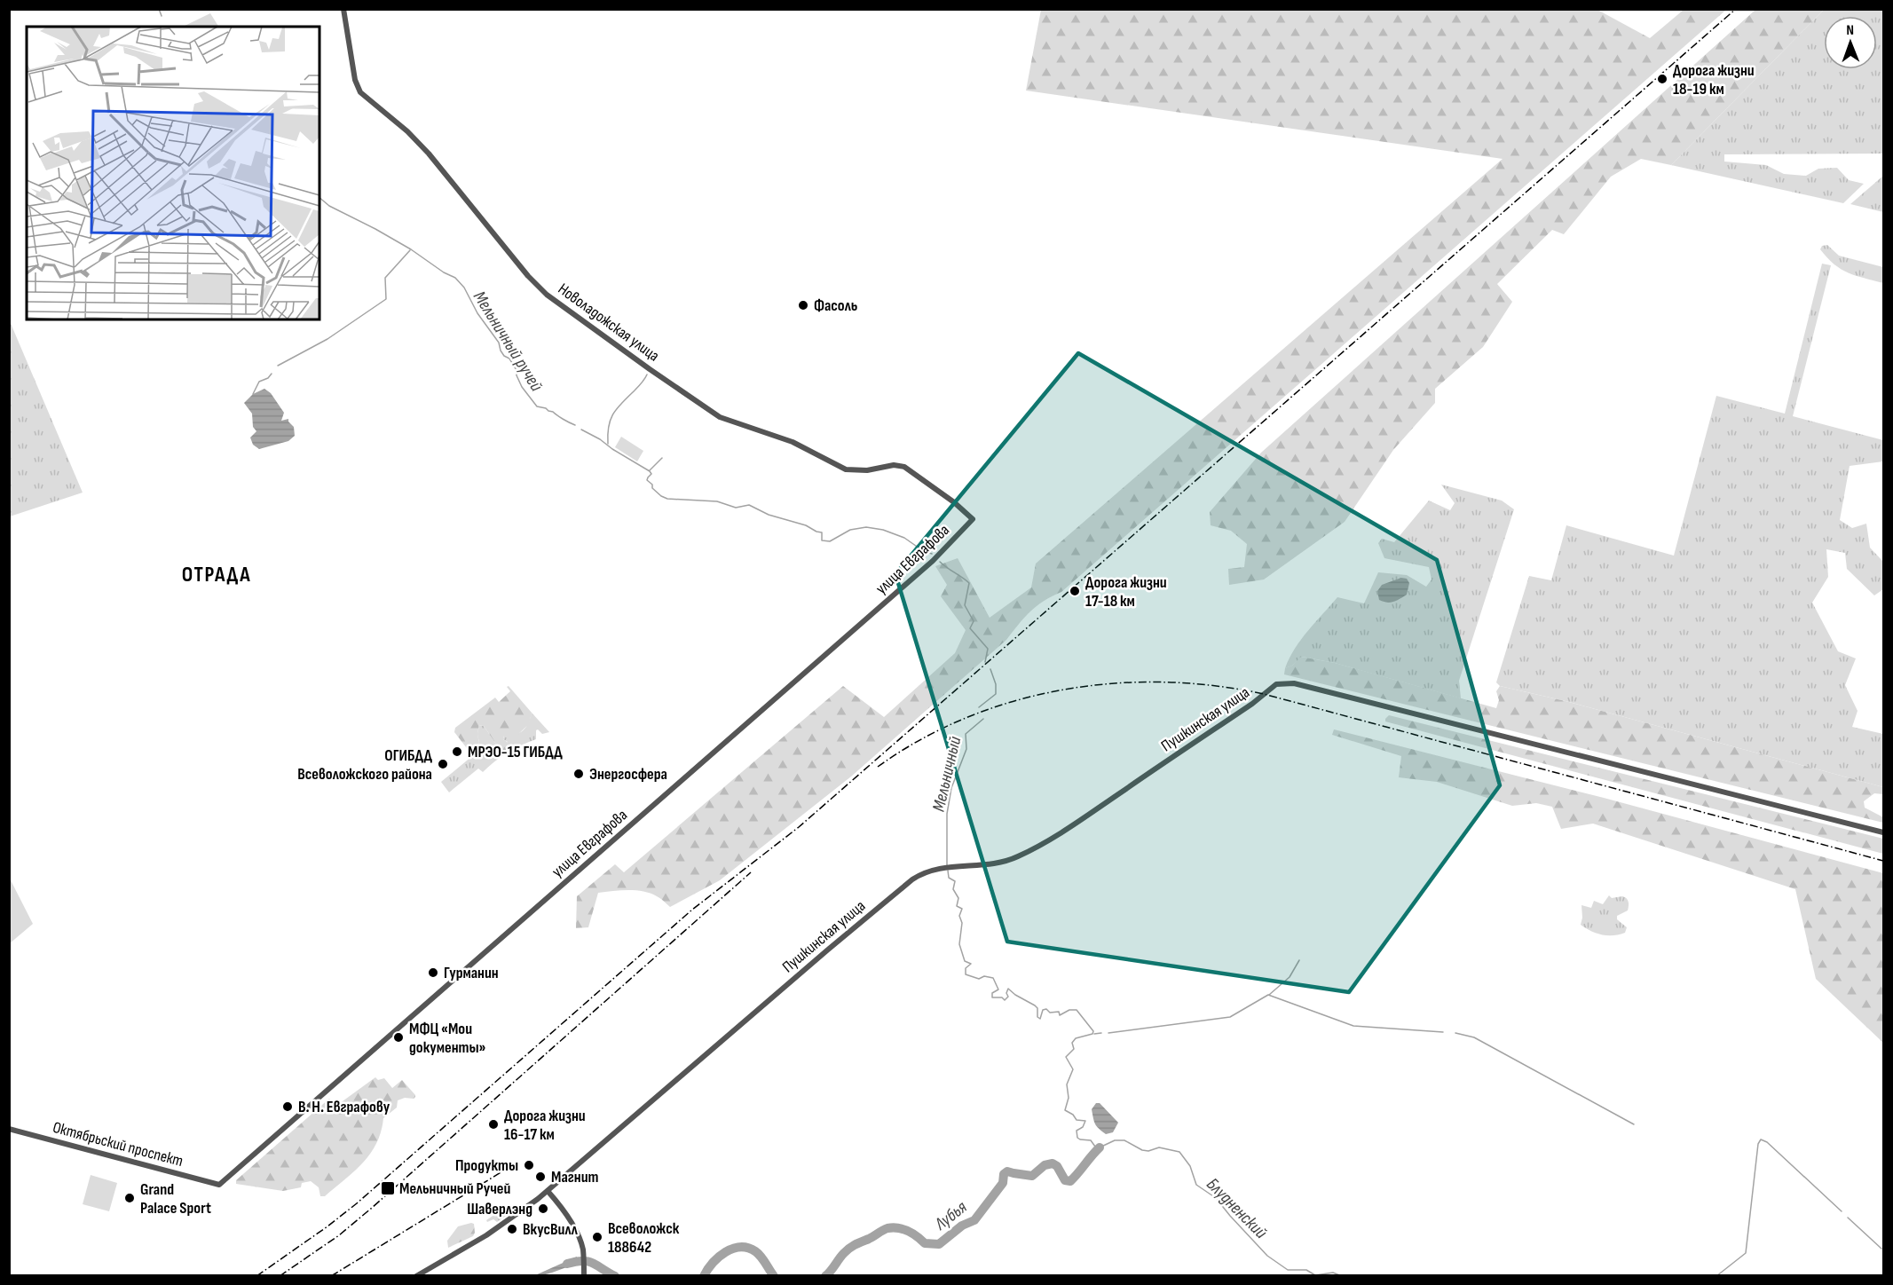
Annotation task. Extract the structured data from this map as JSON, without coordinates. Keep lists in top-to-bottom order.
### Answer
{
  "streets": {
    "street": [
      "Новоладожская улица",
      "улица Евграфова",
      "Пушкинская улица",
      "Октябрьский проспект"
    ]
  },
  "crossings": [
    ["Новоладожская улица", "улица Евграфова"],
    ["улица Евграфова", "Октябрьский проспект"]
  ],
  "districts": ["ОТРАДА"],
  "water": [
    "Мельничный ручей",
    "Мельничный",
    "Блудненский",
    "Лубья"
  ],
  "places": {
    "other": [
      "Дорога жизни 18-19 км",
      "Фасоль",
      "Дорога жизни 17-18 км",
      "МРЭО-15 ГИБДД",
      "ОГИБДД Всеволожского района",
      "Энергосфера",
      "Гурманин",
      "МФЦ «Мои документы»",
      "В. Н. Евграфову",
      "Дорога жизни 16-17 км",
      "Продукты",
      "Магнит",
      "Grand Palace Sport",
      "Шаверлэнд",
      "ВкусВилл",
      "Всеволожск 188642"
    ],
    "transit": ["Мельничный Ручей"]
  },
  "north": "top"
}
